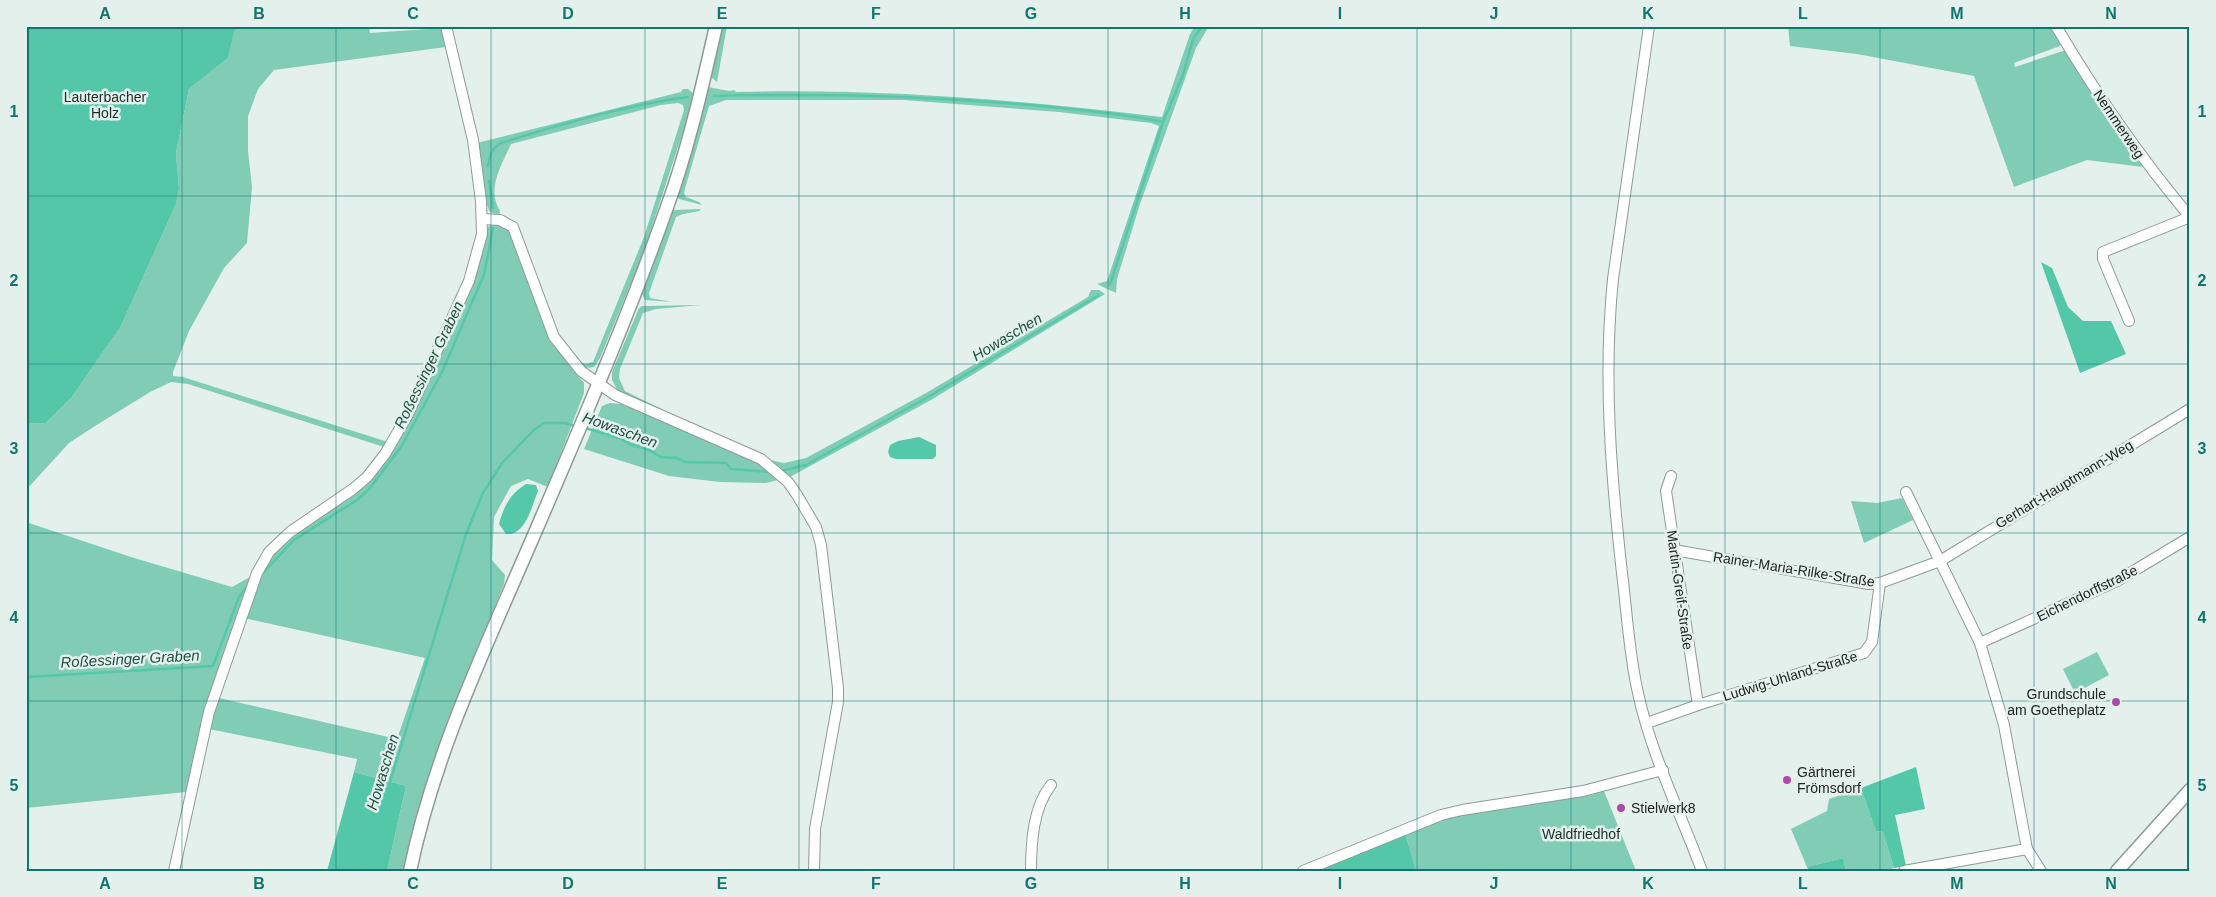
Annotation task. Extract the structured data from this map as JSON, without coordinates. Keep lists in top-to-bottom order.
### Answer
{
  "streets": {
    "street": [
      "Nemmerweg",
      "Gerhart-Hauptmann-Weg",
      "Rainer-Maria-Rilke-Straße",
      "Martin-Greif-Straße",
      "Eichendorffstraße",
      "Ludwig-Uhland-Straße"
    ]
  },
  "crossings": [
    ["Gerhart-Hauptmann-Weg", "Rainer-Maria-Rilke-Straße"],
    ["Rainer-Maria-Rilke-Straße", "Martin-Greif-Straße"],
    ["Rainer-Maria-Rilke-Straße", "Ludwig-Uhland-Straße"],
    ["Martin-Greif-Straße", "Ludwig-Uhland-Straße"]
  ],
  "water": ["Howaschen", "Roßessinger Graben"],
  "parks": ["Lauterbacher Holz", "Waldfriedhof"],
  "places": ["Grundschule am Goetheplatz", "Gärtnerei Frömsdorf", "Stielwerk8"],
  "grid": {
    "columns": [
      "A",
      "B",
      "C",
      "D",
      "E",
      "F",
      "G",
      "H",
      "I",
      "J",
      "K",
      "L",
      "M",
      "N"
    ],
    "rows": [
      "1",
      "2",
      "3",
      "4",
      "5"
    ]
  }
}
